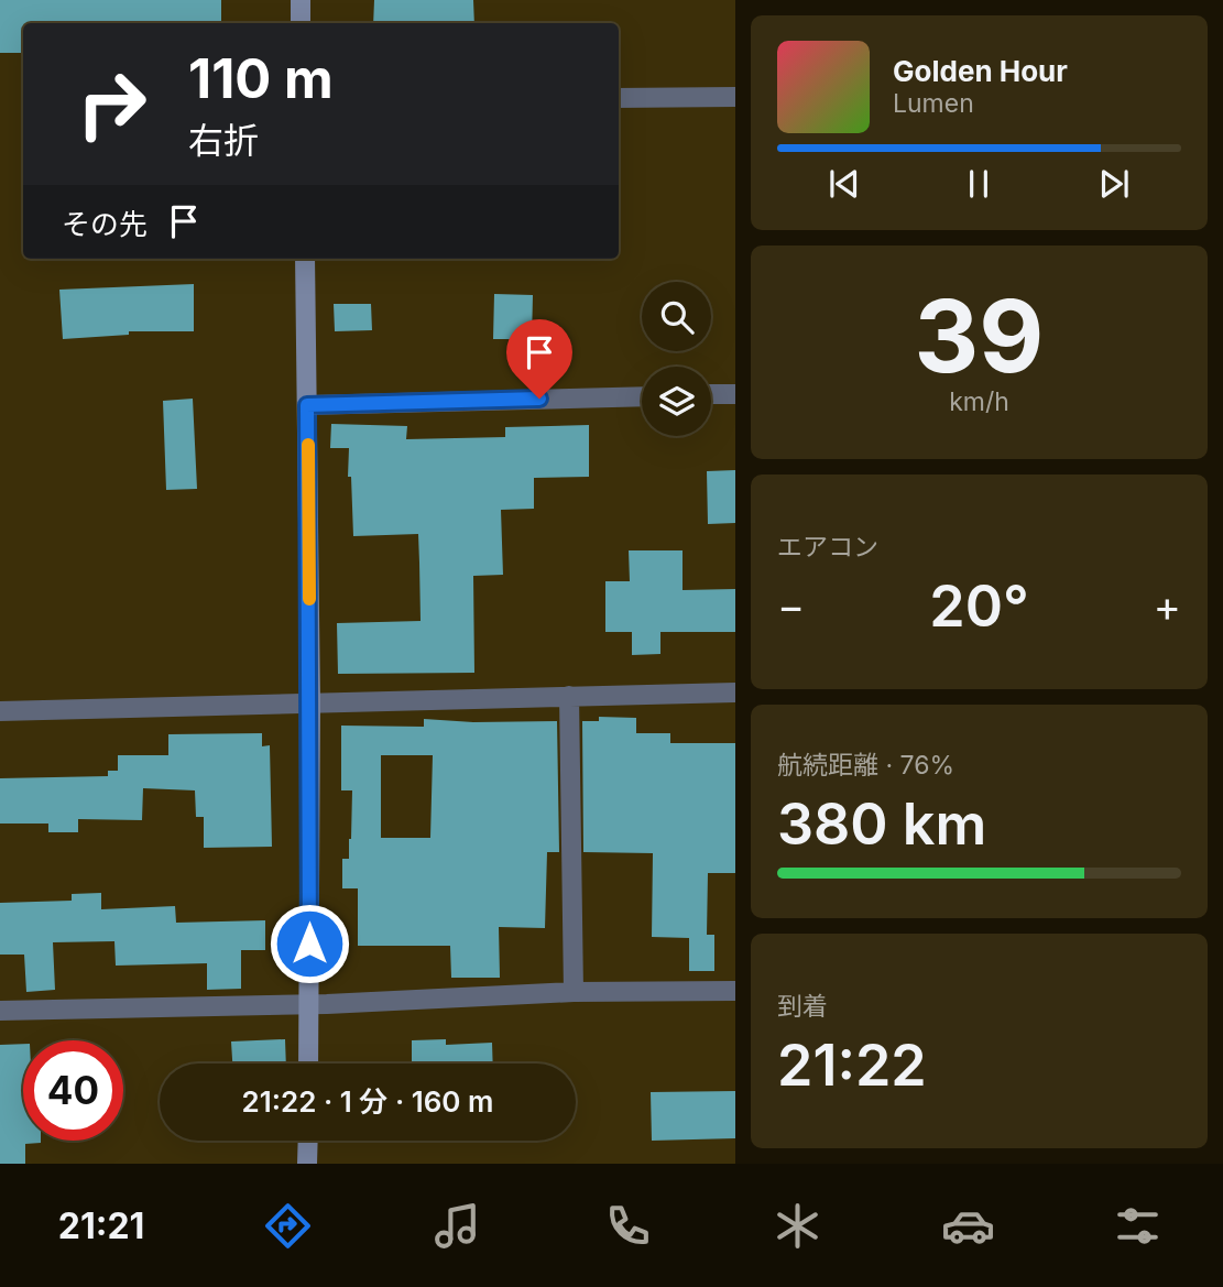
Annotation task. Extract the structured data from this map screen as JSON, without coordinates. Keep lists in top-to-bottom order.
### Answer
{
  "page": {
    "turn": ["110 m", "右折"],
    "song": ["Golden Hour", "Lumen"],
    "then": "その先",
    "tile": [
      ["39", "km/h"],
      "エアコン",
      ["航続距離 · 76%", "380 km"],
      ["到着", "21:22"]
    ],
    "heat": ["−", "20°", "+"],
    "limit": "40",
    "trip": "21:22 · 1 分 · 160 m",
    "tabs": "21:21"
  }
}
